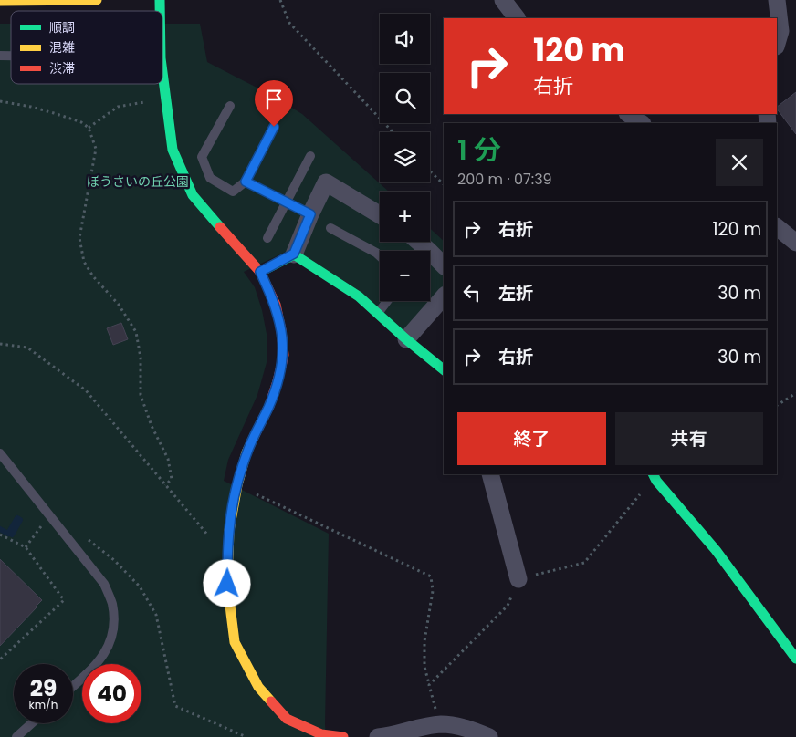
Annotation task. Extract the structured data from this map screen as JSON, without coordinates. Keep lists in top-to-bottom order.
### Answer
{
  "parks": ["ぼうさいの丘公園"],
  "legend": ["順調", "混雑", "渋滞"],
  "page": {
    "map_buttons": ["+", "−"],
    "turn": ["120 m", "右折"],
    "heading": ["1 分", "200 m · 07:39"],
    "list": [
      {
        "name": "右折",
        "value": "120 m"
      },
      {
        "name": "左折",
        "value": "30 m"
      },
      {
        "name": "右折",
        "value": "30 m"
      }
    ],
    "buttons": ["終了", "共有"],
    "speed": "29 km/h",
    "limit": "40"
  }
}
